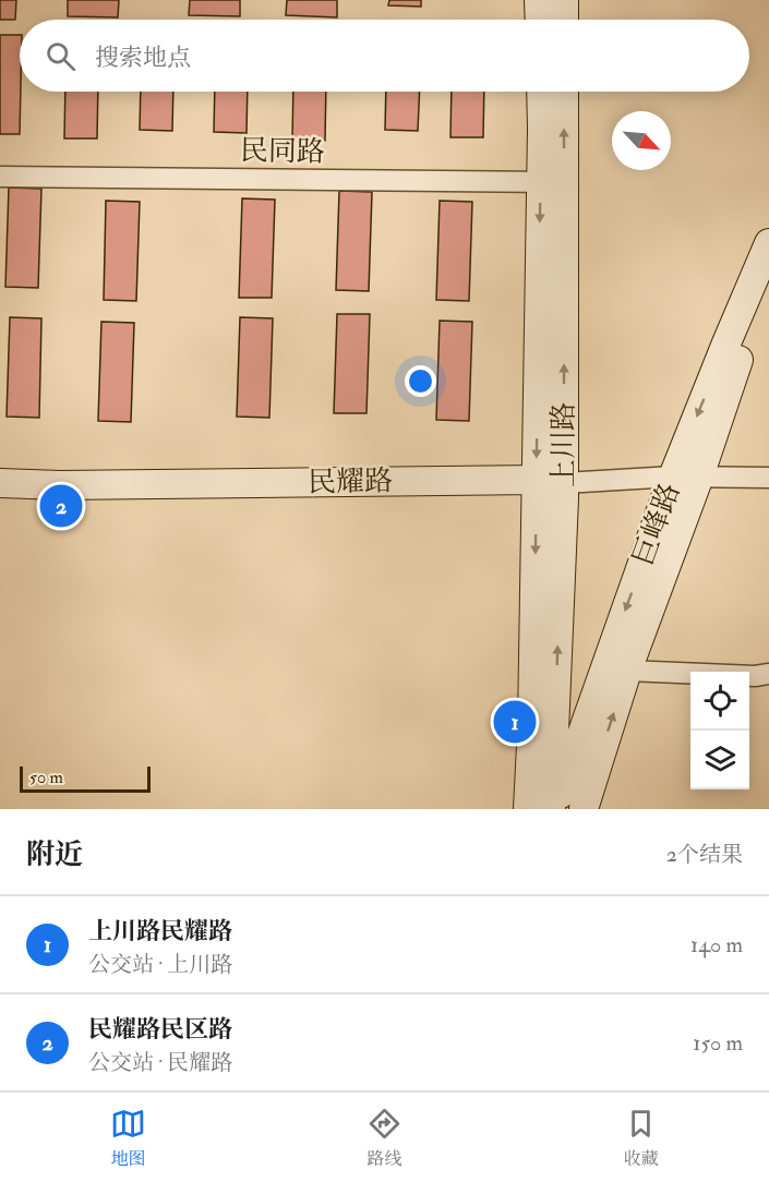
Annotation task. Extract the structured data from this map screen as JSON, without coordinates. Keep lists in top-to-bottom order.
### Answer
{
  "streets": {
    "street": [
      "民同路",
      "上川路",
      "民耀路",
      "巨峰路"
    ]
  },
  "crossings": [
    ["民同路", "上川路"],
    ["上川路", "民耀路"],
    ["上川路", "巨峰路"],
    ["民耀路", "巨峰路"]
  ],
  "scale_bar": "50 m",
  "north": "bottom right",
  "page": {
    "search": "搜索地点",
    "pins": ["2", "1"],
    "scale": "50 m",
    "heading": ["附近", "2个结果"],
    "list": [
      {
        "mark": "1",
        "name": "上川路民耀路",
        "note": "公交站 · 上川路",
        "value": "140 m"
      },
      {
        "mark": "2",
        "name": "民耀路民区路",
        "note": "公交站 · 民耀路",
        "value": "150 m"
      }
    ],
    "nav": ["地图", "路线", "收藏"]
  }
}
